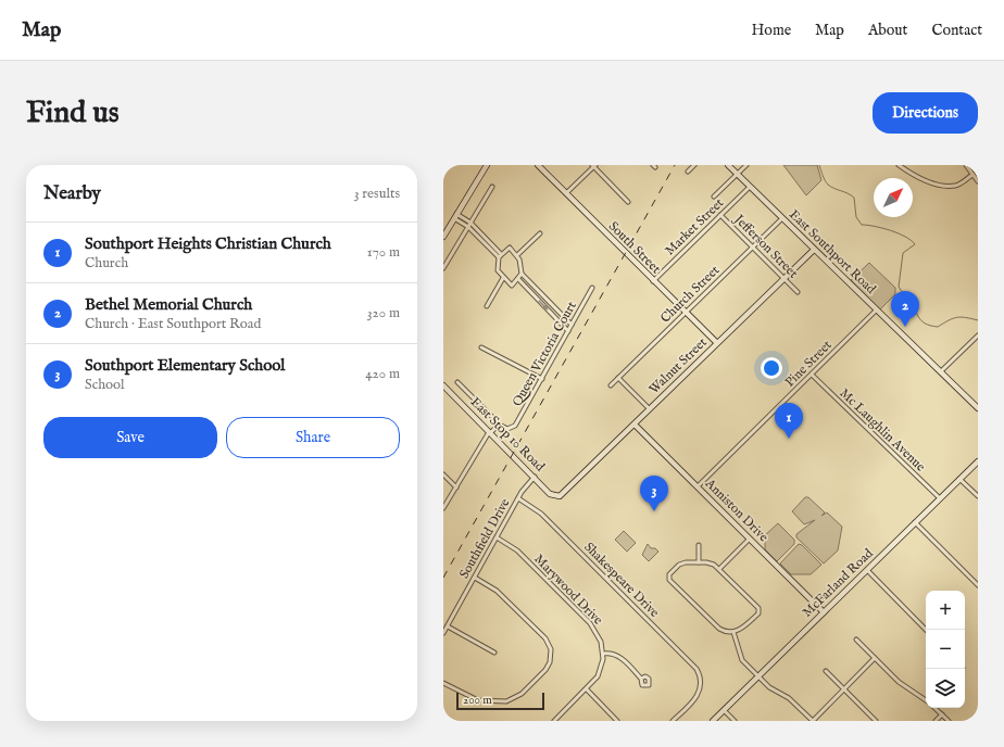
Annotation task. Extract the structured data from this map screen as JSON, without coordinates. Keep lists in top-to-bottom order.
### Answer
{
  "streets": {
    "street": [
      "Market Street",
      "Jefferson Street",
      "South Street",
      "East Southport Road",
      "Church Street",
      "Queen Victoria Court",
      "Pine Street",
      "Walnut Street",
      "Mc Laughlin Avenue",
      "East Stop 10 Road",
      "Anniston Drive",
      "Southfield Drive",
      "Shakespeare Drive",
      "McFarland Road",
      "Marywood Drive"
    ]
  },
  "crossings": [
    ["Market Street", "Jefferson Street"],
    ["Market Street", "South Street"],
    ["Market Street", "East Southport Road"],
    ["Jefferson Street", "Church Street"],
    ["Jefferson Street", "Walnut Street"],
    ["South Street", "Church Street"],
    ["South Street", "Walnut Street"],
    ["East Southport Road", "Church Street"],
    ["East Southport Road", "Pine Street"],
    ["East Southport Road", "Walnut Street"],
    ["Pine Street", "Mc Laughlin Avenue"],
    ["Pine Street", "Anniston Drive"],
    ["Walnut Street", "East Stop 10 Road"],
    ["Walnut Street", "Anniston Drive"],
    ["Mc Laughlin Avenue", "McFarland Road"],
    ["East Stop 10 Road", "Southfield Drive"],
    ["Anniston Drive", "McFarland Road"],
    ["Southfield Drive", "Shakespeare Drive"],
    ["Southfield Drive", "Marywood Drive"]
  ],
  "scale_bar": "200 m",
  "north": "top right",
  "page": {
    "header": "Map",
    "nav": [
      "Home",
      "Map",
      "About",
      "Contact"
    ],
    "buttons": [
      "Directions",
      ["Save", "Share"]
    ],
    "title": "Find us",
    "heading": ["Nearby", "3 results"],
    "list": [
      {
        "mark": "1",
        "name": "Southport Heights Christian Church",
        "note": "Church",
        "value": "170 m"
      },
      {
        "mark": "2",
        "name": "Bethel Memorial Church",
        "note": "Church · East Southport Road",
        "value": "320 m"
      },
      {
        "mark": "3",
        "name": "Southport Elementary School",
        "note": "School",
        "value": "420 m"
      }
    ],
    "pins": ["2", "1", "3"],
    "map_buttons": ["+", "−"],
    "scale": "200 m"
  }
}
